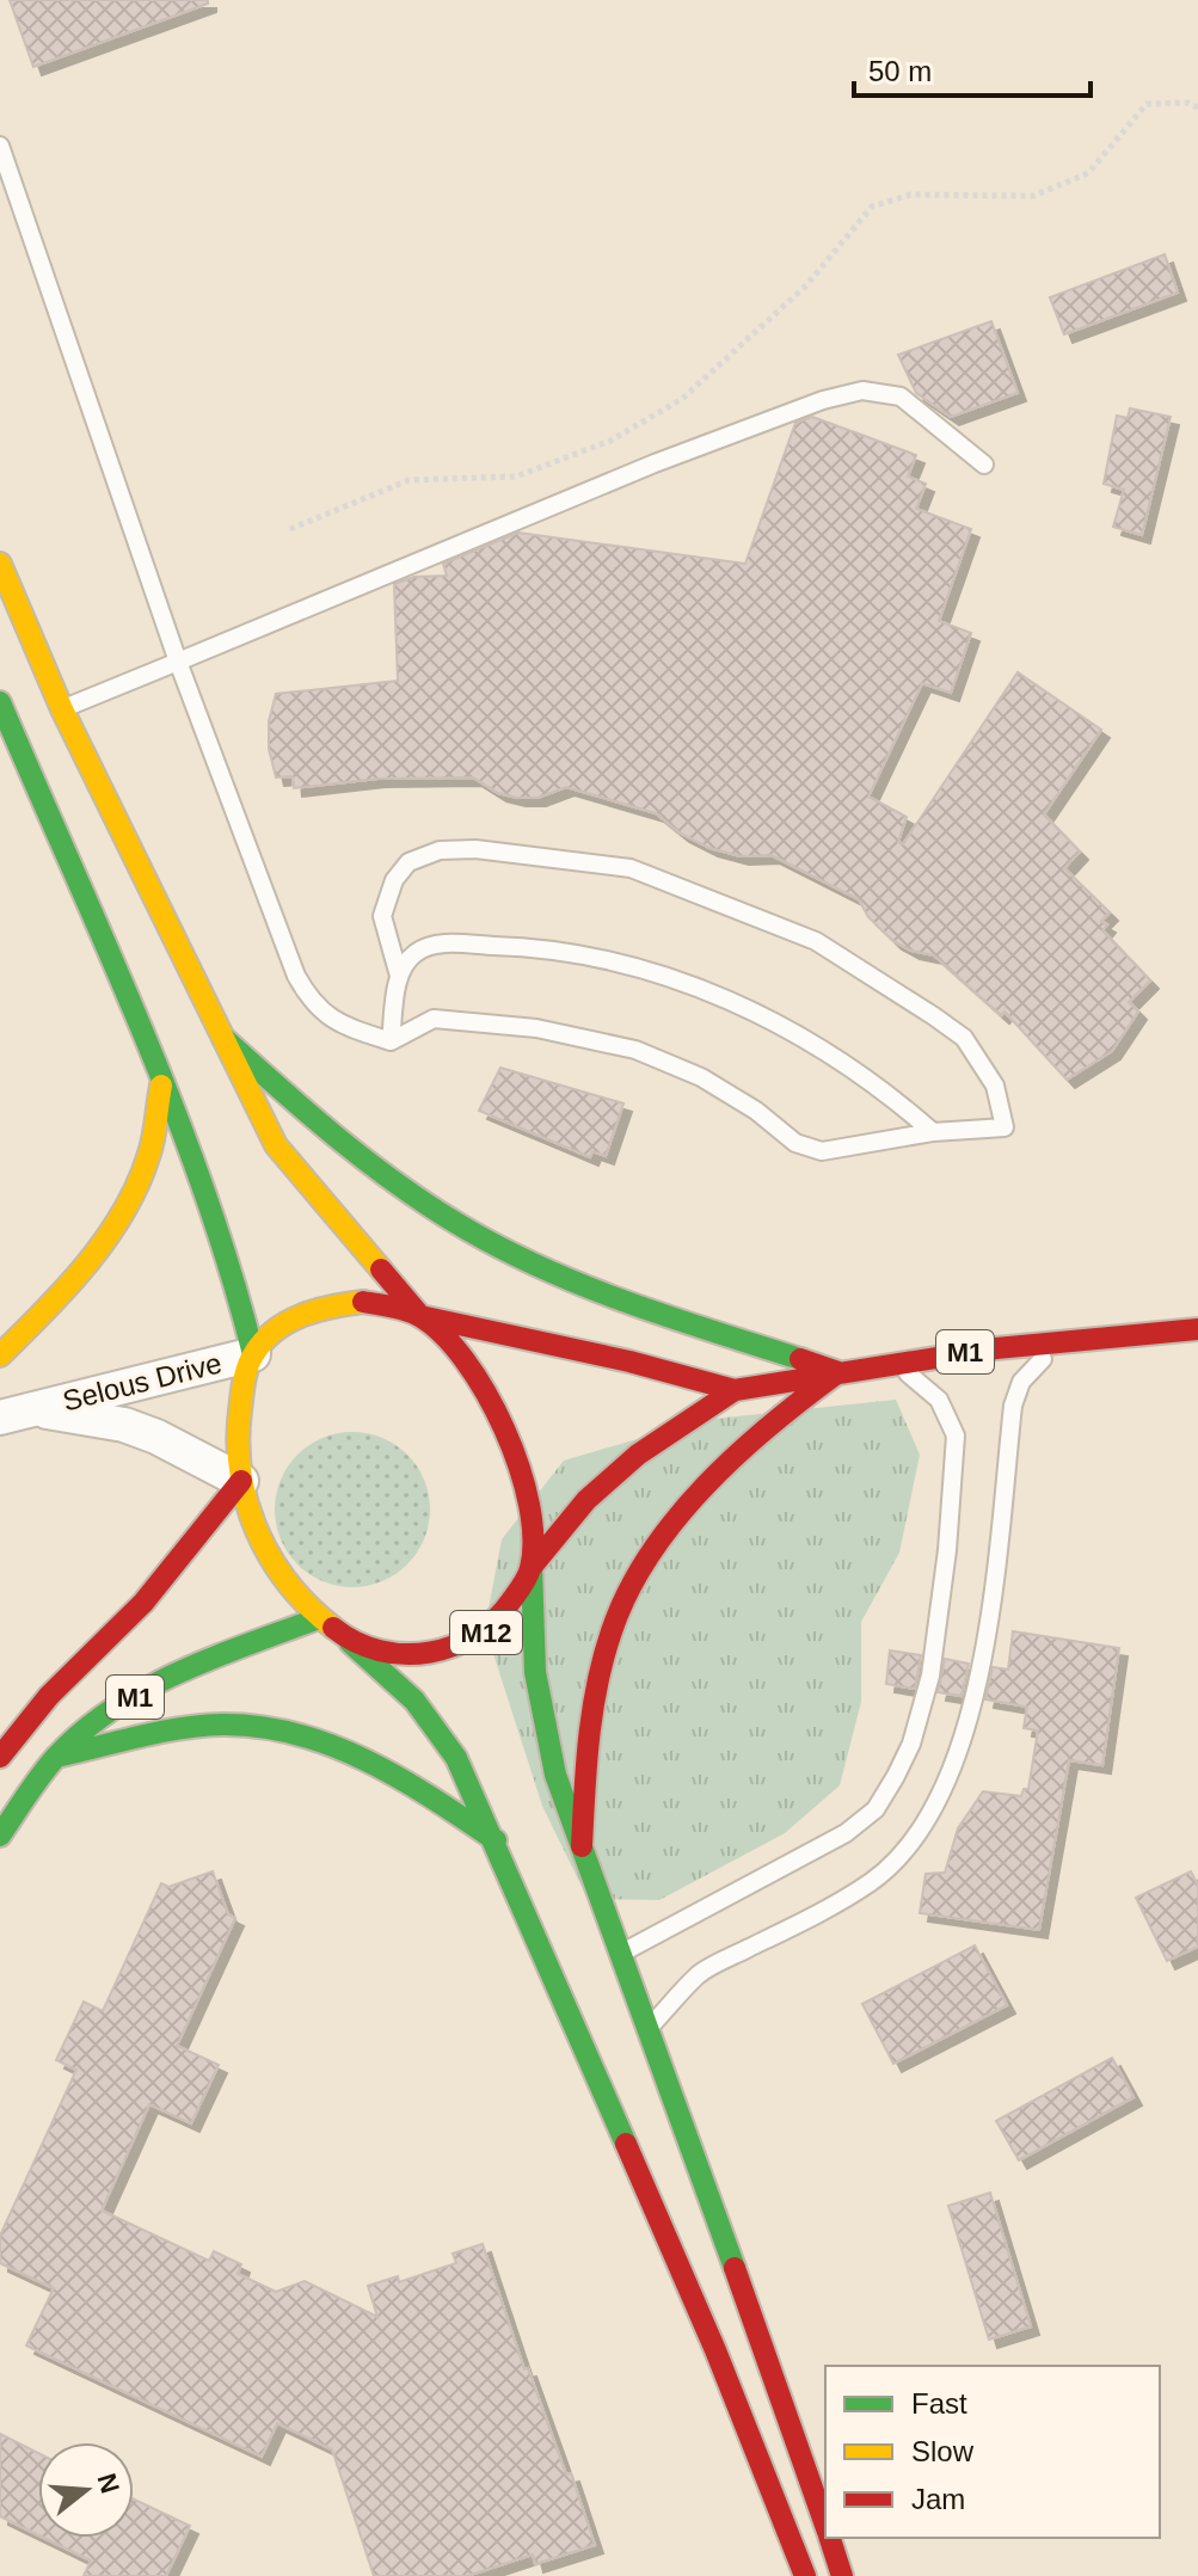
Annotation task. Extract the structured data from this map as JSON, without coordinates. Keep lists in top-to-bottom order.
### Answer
{
  "streets": {
    "main road": ["M1", "M12"],
    "street": ["Selous Drive"]
  },
  "crossings": [
    ["M1", "Selous Drive"],
    ["M1", "M12"],
    ["Selous Drive", "M12"]
  ],
  "legend": ["Fast", "Slow", "Jam"],
  "scale_bar": "50 m",
  "north": "right"
}
